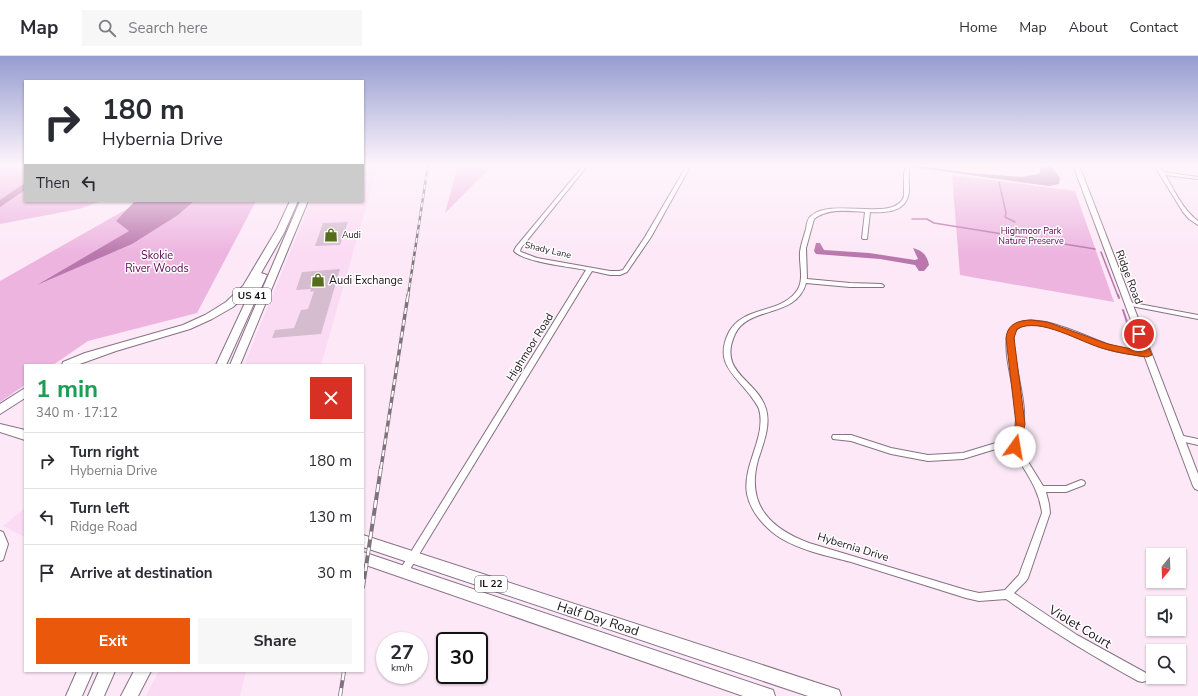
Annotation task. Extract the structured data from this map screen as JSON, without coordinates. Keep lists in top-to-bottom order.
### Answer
{
  "streets": {
    "main road": ["US 41", "IL 22", "Half Day Road"],
    "street": [
      "Shady Lane",
      "Ridge Road",
      "Highmoor Road",
      "Hybernia Drive",
      "Violet Court"
    ]
  },
  "crossings": [
    ["Shady Lane", "Highmoor Road"],
    ["Highmoor Road", "Half Day Road"],
    ["Hybernia Drive", "Violet Court"]
  ],
  "parks": ["Highmoor Park Nature Preserve", "Skokie River Woods"],
  "places": {
    "shop": ["Audi", "Audi Exchange"]
  },
  "north": "bottom",
  "page": {
    "header": "Map",
    "search": "Search here",
    "nav": [
      "Home",
      "Map",
      "About",
      "Contact"
    ],
    "turn": ["180 m", "Hybernia Drive"],
    "then": "Then",
    "heading": ["1 min", "340 m · 17:12"],
    "list": [
      {
        "name": "Turn right",
        "note": "Hybernia Drive",
        "value": "180 m"
      },
      {
        "name": "Turn left",
        "note": "Ridge Road",
        "value": "130 m"
      },
      {
        "name": "Arrive at destination",
        "value": "30 m"
      }
    ],
    "buttons": ["Exit", "Share"],
    "speed": "27 km/h",
    "limit": "30"
  }
}
